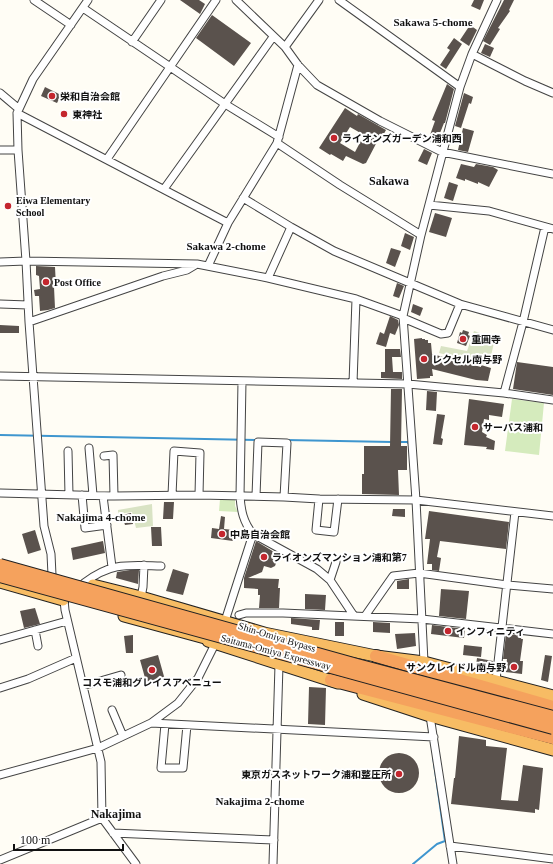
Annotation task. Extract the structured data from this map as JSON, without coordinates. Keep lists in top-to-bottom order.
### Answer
{
  "streets": {
    "highway": ["Shin-Omiya Bypass", "Saitama-Omiya Expressway"]
  },
  "crossings": [
    ["Shin-Omiya Bypass", "Saitama-Omiya Expressway"]
  ],
  "districts": [
    "Sakawa 5-chome",
    "Sakawa",
    "Sakawa 2-chome",
    "Nakajima 4-chome",
    "Nakajima 2-chome",
    "Nakajima"
  ],
  "places": [
    "栄和自治会館",
    "東神社",
    "ライオンズガーデン浦和西",
    "Eiwa Elementary School",
    "Post Office",
    "重圓寺",
    "レクセル南与野",
    "サーパス浦和",
    "中島自治会館",
    "ライオンズマンション浦和第7",
    "インフィニティ",
    "サンクレイドル南与野",
    "コスモ浦和グレイスアベニュー",
    "東京ガスネットワーク浦和整圧所"
  ],
  "scale_bar": "100 m"
}
